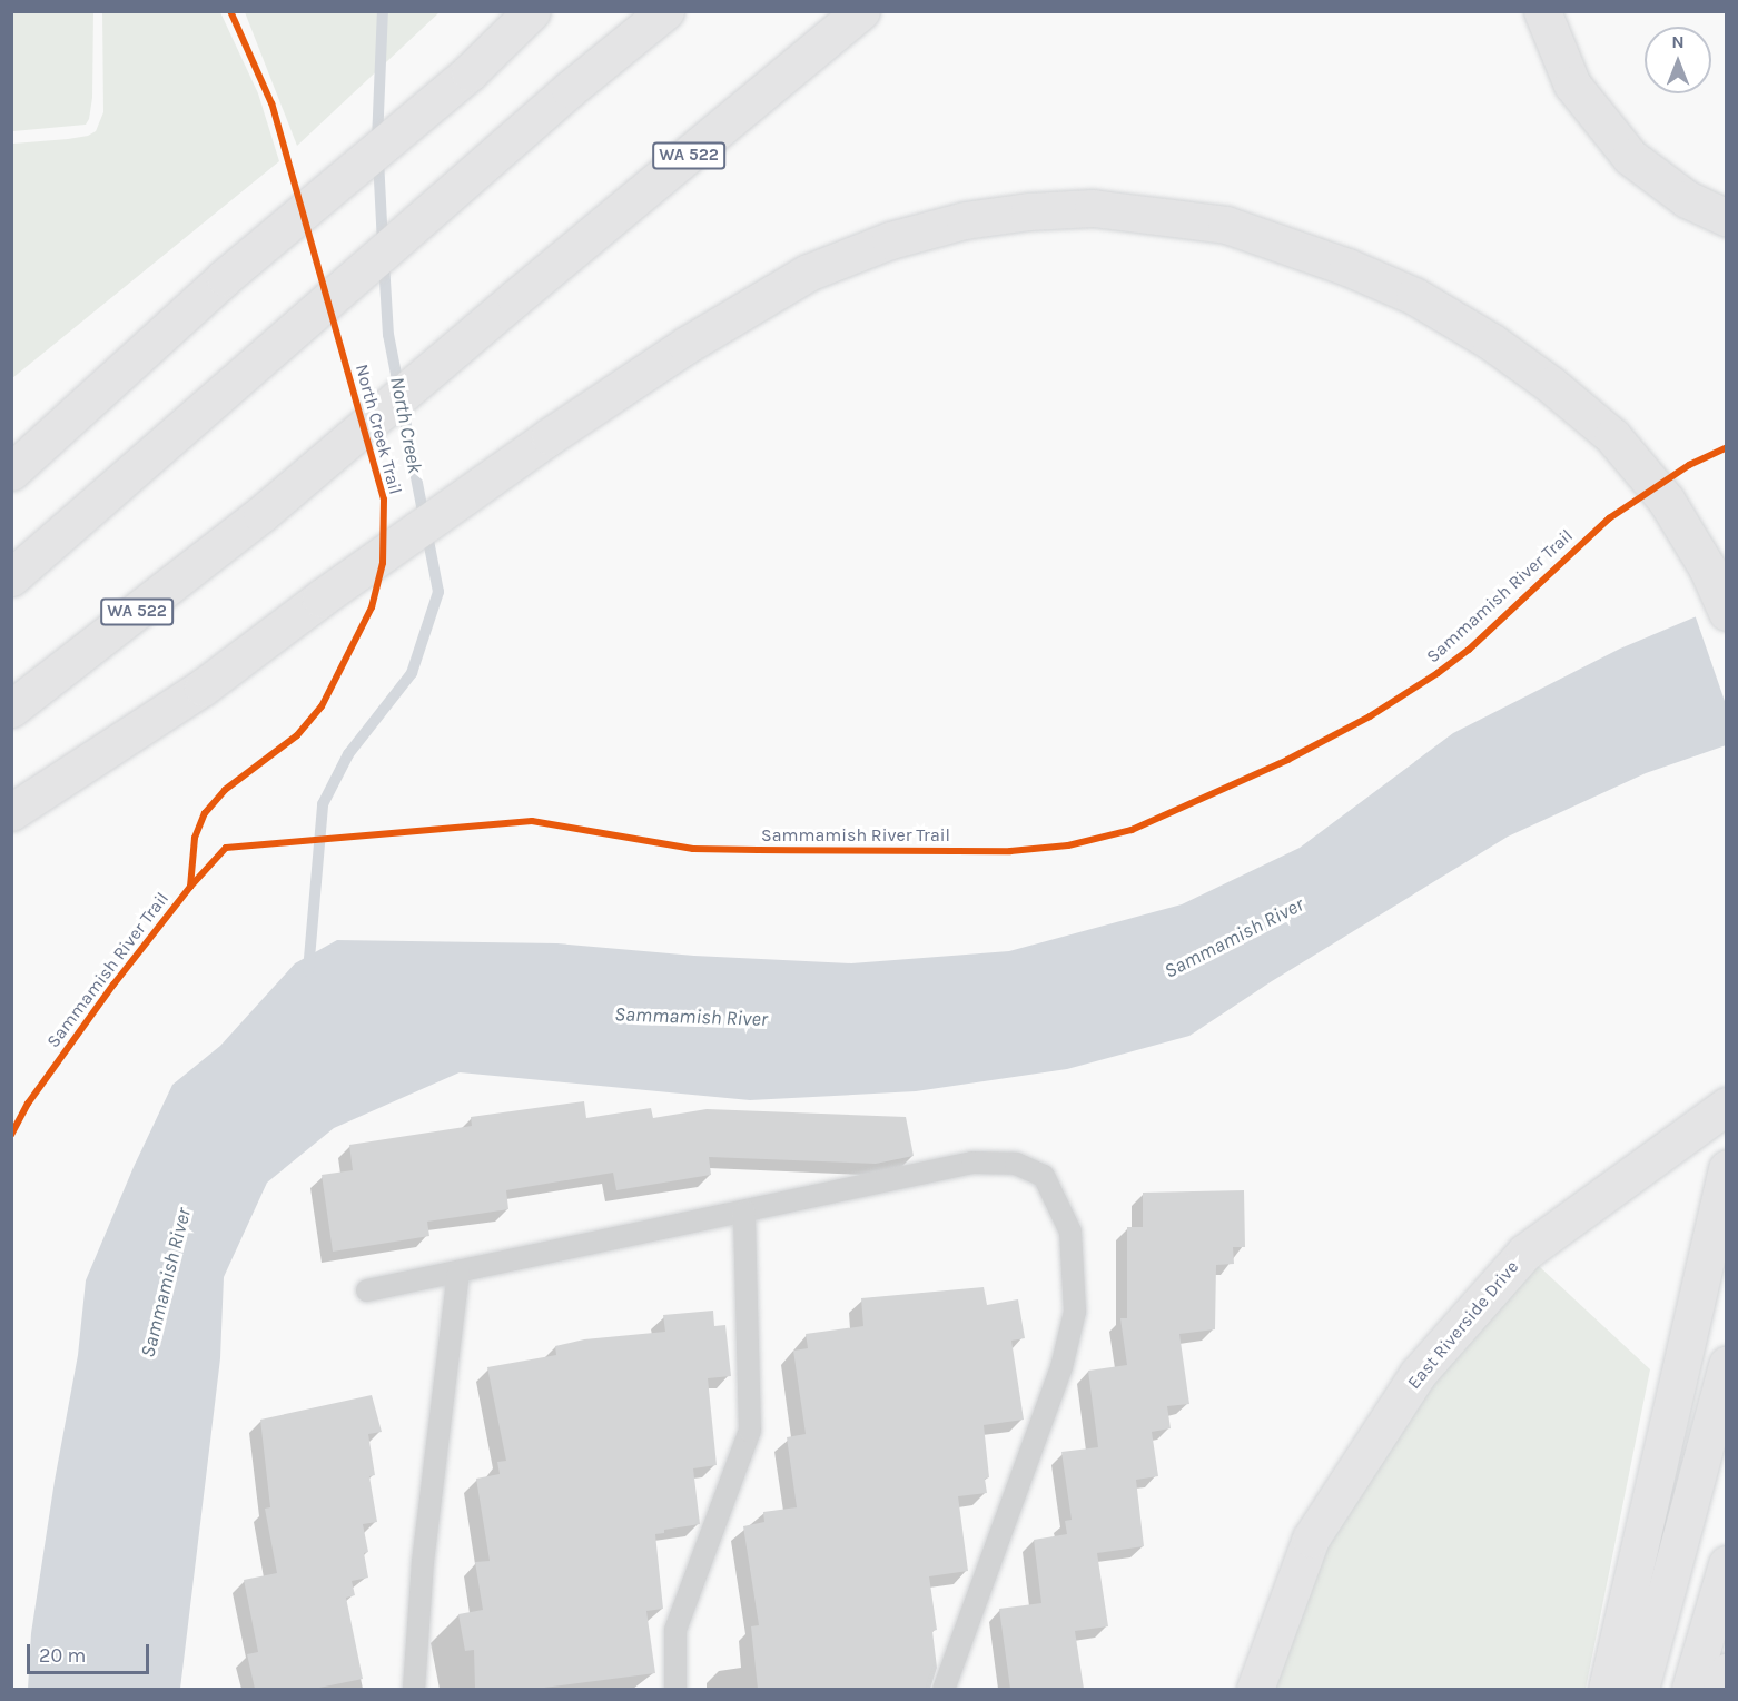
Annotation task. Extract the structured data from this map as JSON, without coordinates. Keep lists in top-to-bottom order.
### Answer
{
  "streets": {
    "main road": ["WA 522", "East Riverside Drive"],
    "cycle path": ["North Creek Trail", "Sammamish River Trail"]
  },
  "water": ["North Creek", "Sammamish River"],
  "scale_bar": "20 m",
  "north": "top"
}
